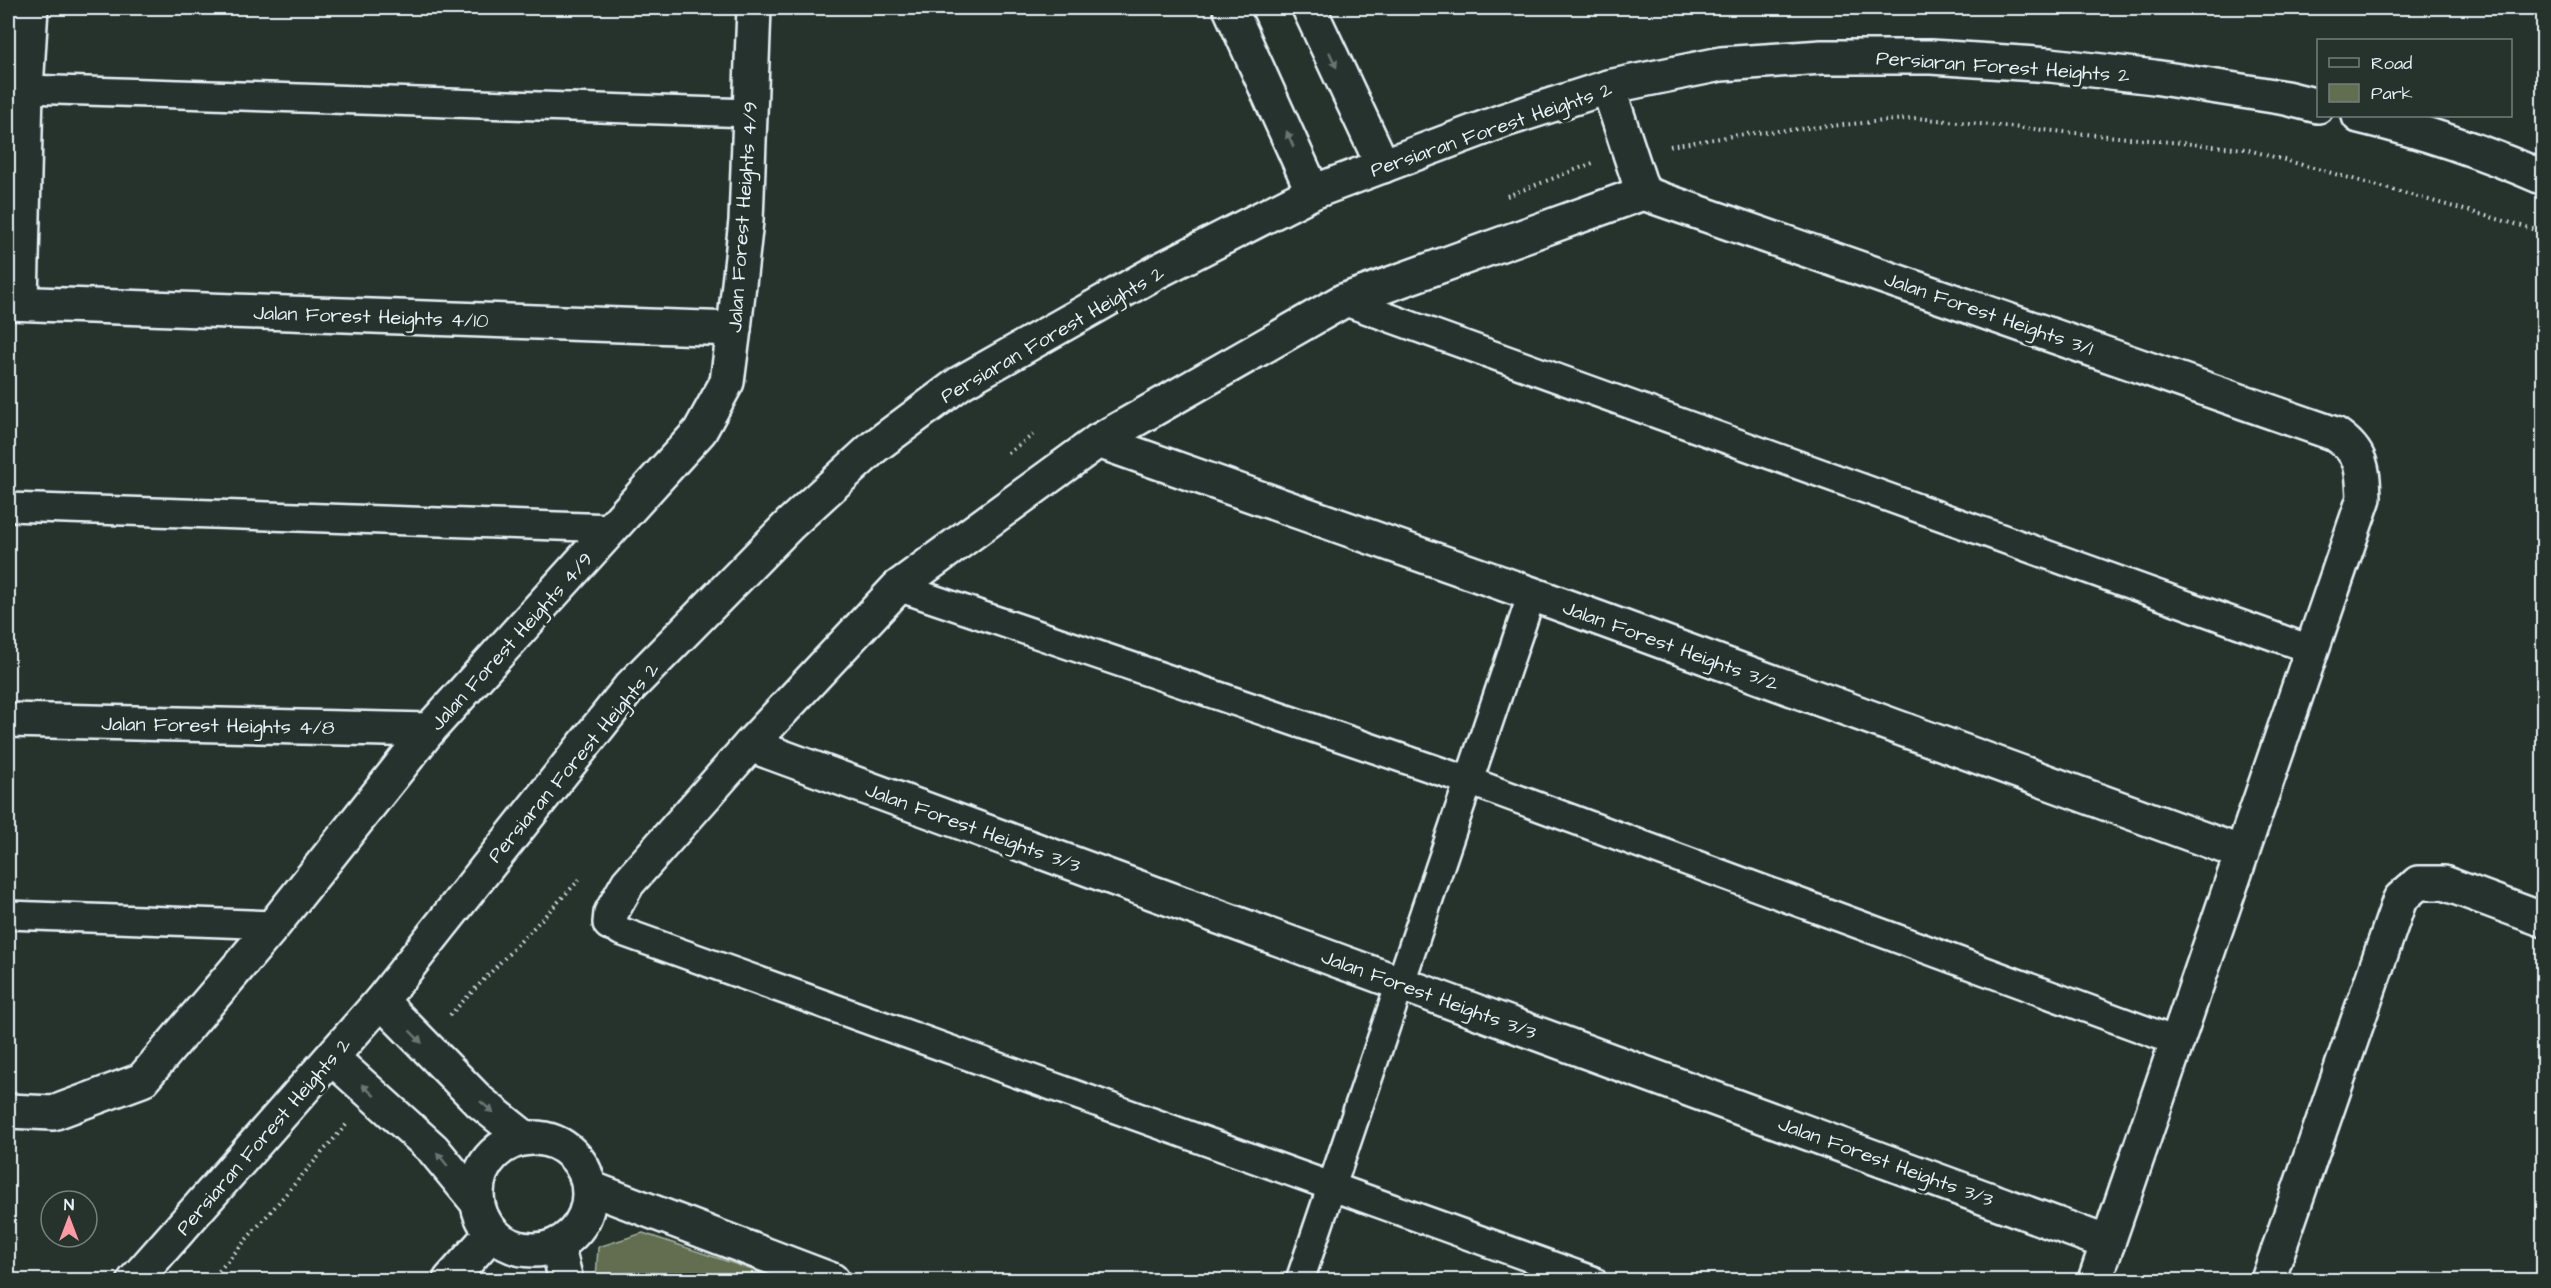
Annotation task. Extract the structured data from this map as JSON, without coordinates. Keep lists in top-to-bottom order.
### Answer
{
  "streets": {
    "street": [
      "Persiaran Forest Heights 2",
      "Jalan Forest Heights 4/9",
      "Jalan Forest Heights 3/1",
      "Jalan Forest Heights 4/10",
      "Jalan Forest Heights 3/2",
      "Jalan Forest Heights 4/8",
      "Jalan Forest Heights 3/3"
    ]
  },
  "crossings": [
    ["Jalan Forest Heights 4/9", "Jalan Forest Heights 4/10"],
    ["Jalan Forest Heights 4/9", "Jalan Forest Heights 4/8"]
  ],
  "legend": ["Road", "Park"],
  "north": "top"
}
